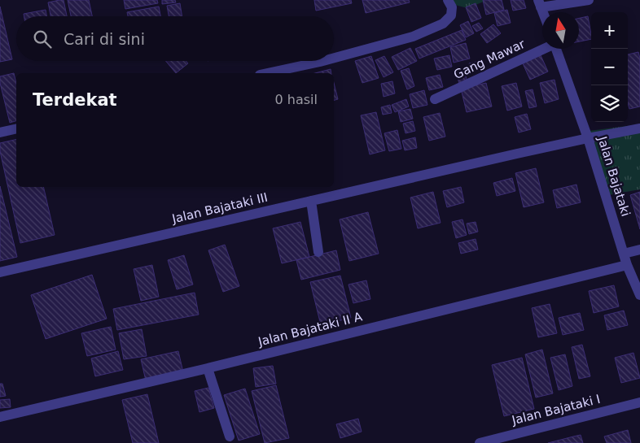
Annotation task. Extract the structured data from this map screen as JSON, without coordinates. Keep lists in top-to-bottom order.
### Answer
{
  "streets": {
    "street": [
      "Gang Mawar",
      "Jalan Bajataki",
      "Jalan Bajataki III",
      "Jalan Bajataki II A",
      "Jalan Bajataki I"
    ]
  },
  "crossings": [
    ["Jalan Bajataki", "Jalan Bajataki III"],
    ["Jalan Bajataki", "Jalan Bajataki II A"]
  ],
  "north": "top",
  "page": {
    "map_buttons": ["+", "−"],
    "search": "Cari di sini",
    "heading": ["Terdekat", "0 hasil"]
  }
}
